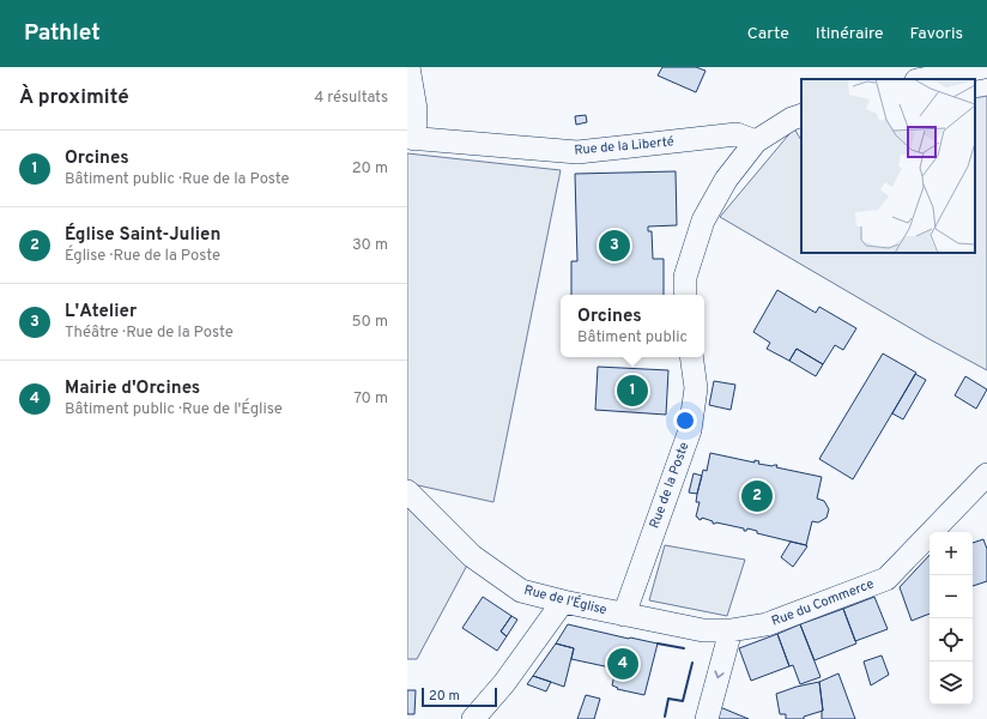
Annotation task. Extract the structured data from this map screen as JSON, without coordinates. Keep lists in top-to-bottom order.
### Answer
{
  "streets": {
    "street": [
      "Rue de la Liberté",
      "Rue de la Poste",
      "Rue de l'Église",
      "Rue du Commerce"
    ]
  },
  "crossings": [
    ["Rue de la Poste", "Rue de l'Église"],
    ["Rue de l'Église", "Rue du Commerce"]
  ],
  "scale_bar": "20 m",
  "page": {
    "header": "Pathlet",
    "nav": ["Carte", "Itinéraire", "Favoris"],
    "heading": ["À proximité", "4 résultats"],
    "list": [
      {
        "mark": "1",
        "name": "Orcines",
        "note": "Bâtiment public · Rue de la Poste",
        "value": "20 m"
      },
      {
        "mark": "2",
        "name": "Église Saint-Julien",
        "note": "Église · Rue de la Poste",
        "value": "30 m"
      },
      {
        "mark": "3",
        "name": "L'Atelier",
        "note": "Théâtre · Rue de la Poste",
        "value": "50 m"
      },
      {
        "mark": "4",
        "name": "Mairie d'Orcines",
        "note": "Bâtiment public · Rue de l'Église",
        "value": "70 m"
      }
    ],
    "pins": [
      "3",
      "1",
      "2",
      "4"
    ],
    "popup": ["Orcines", "Bâtiment public"],
    "map_buttons": ["+", "−"],
    "scale": "20 m"
  }
}
